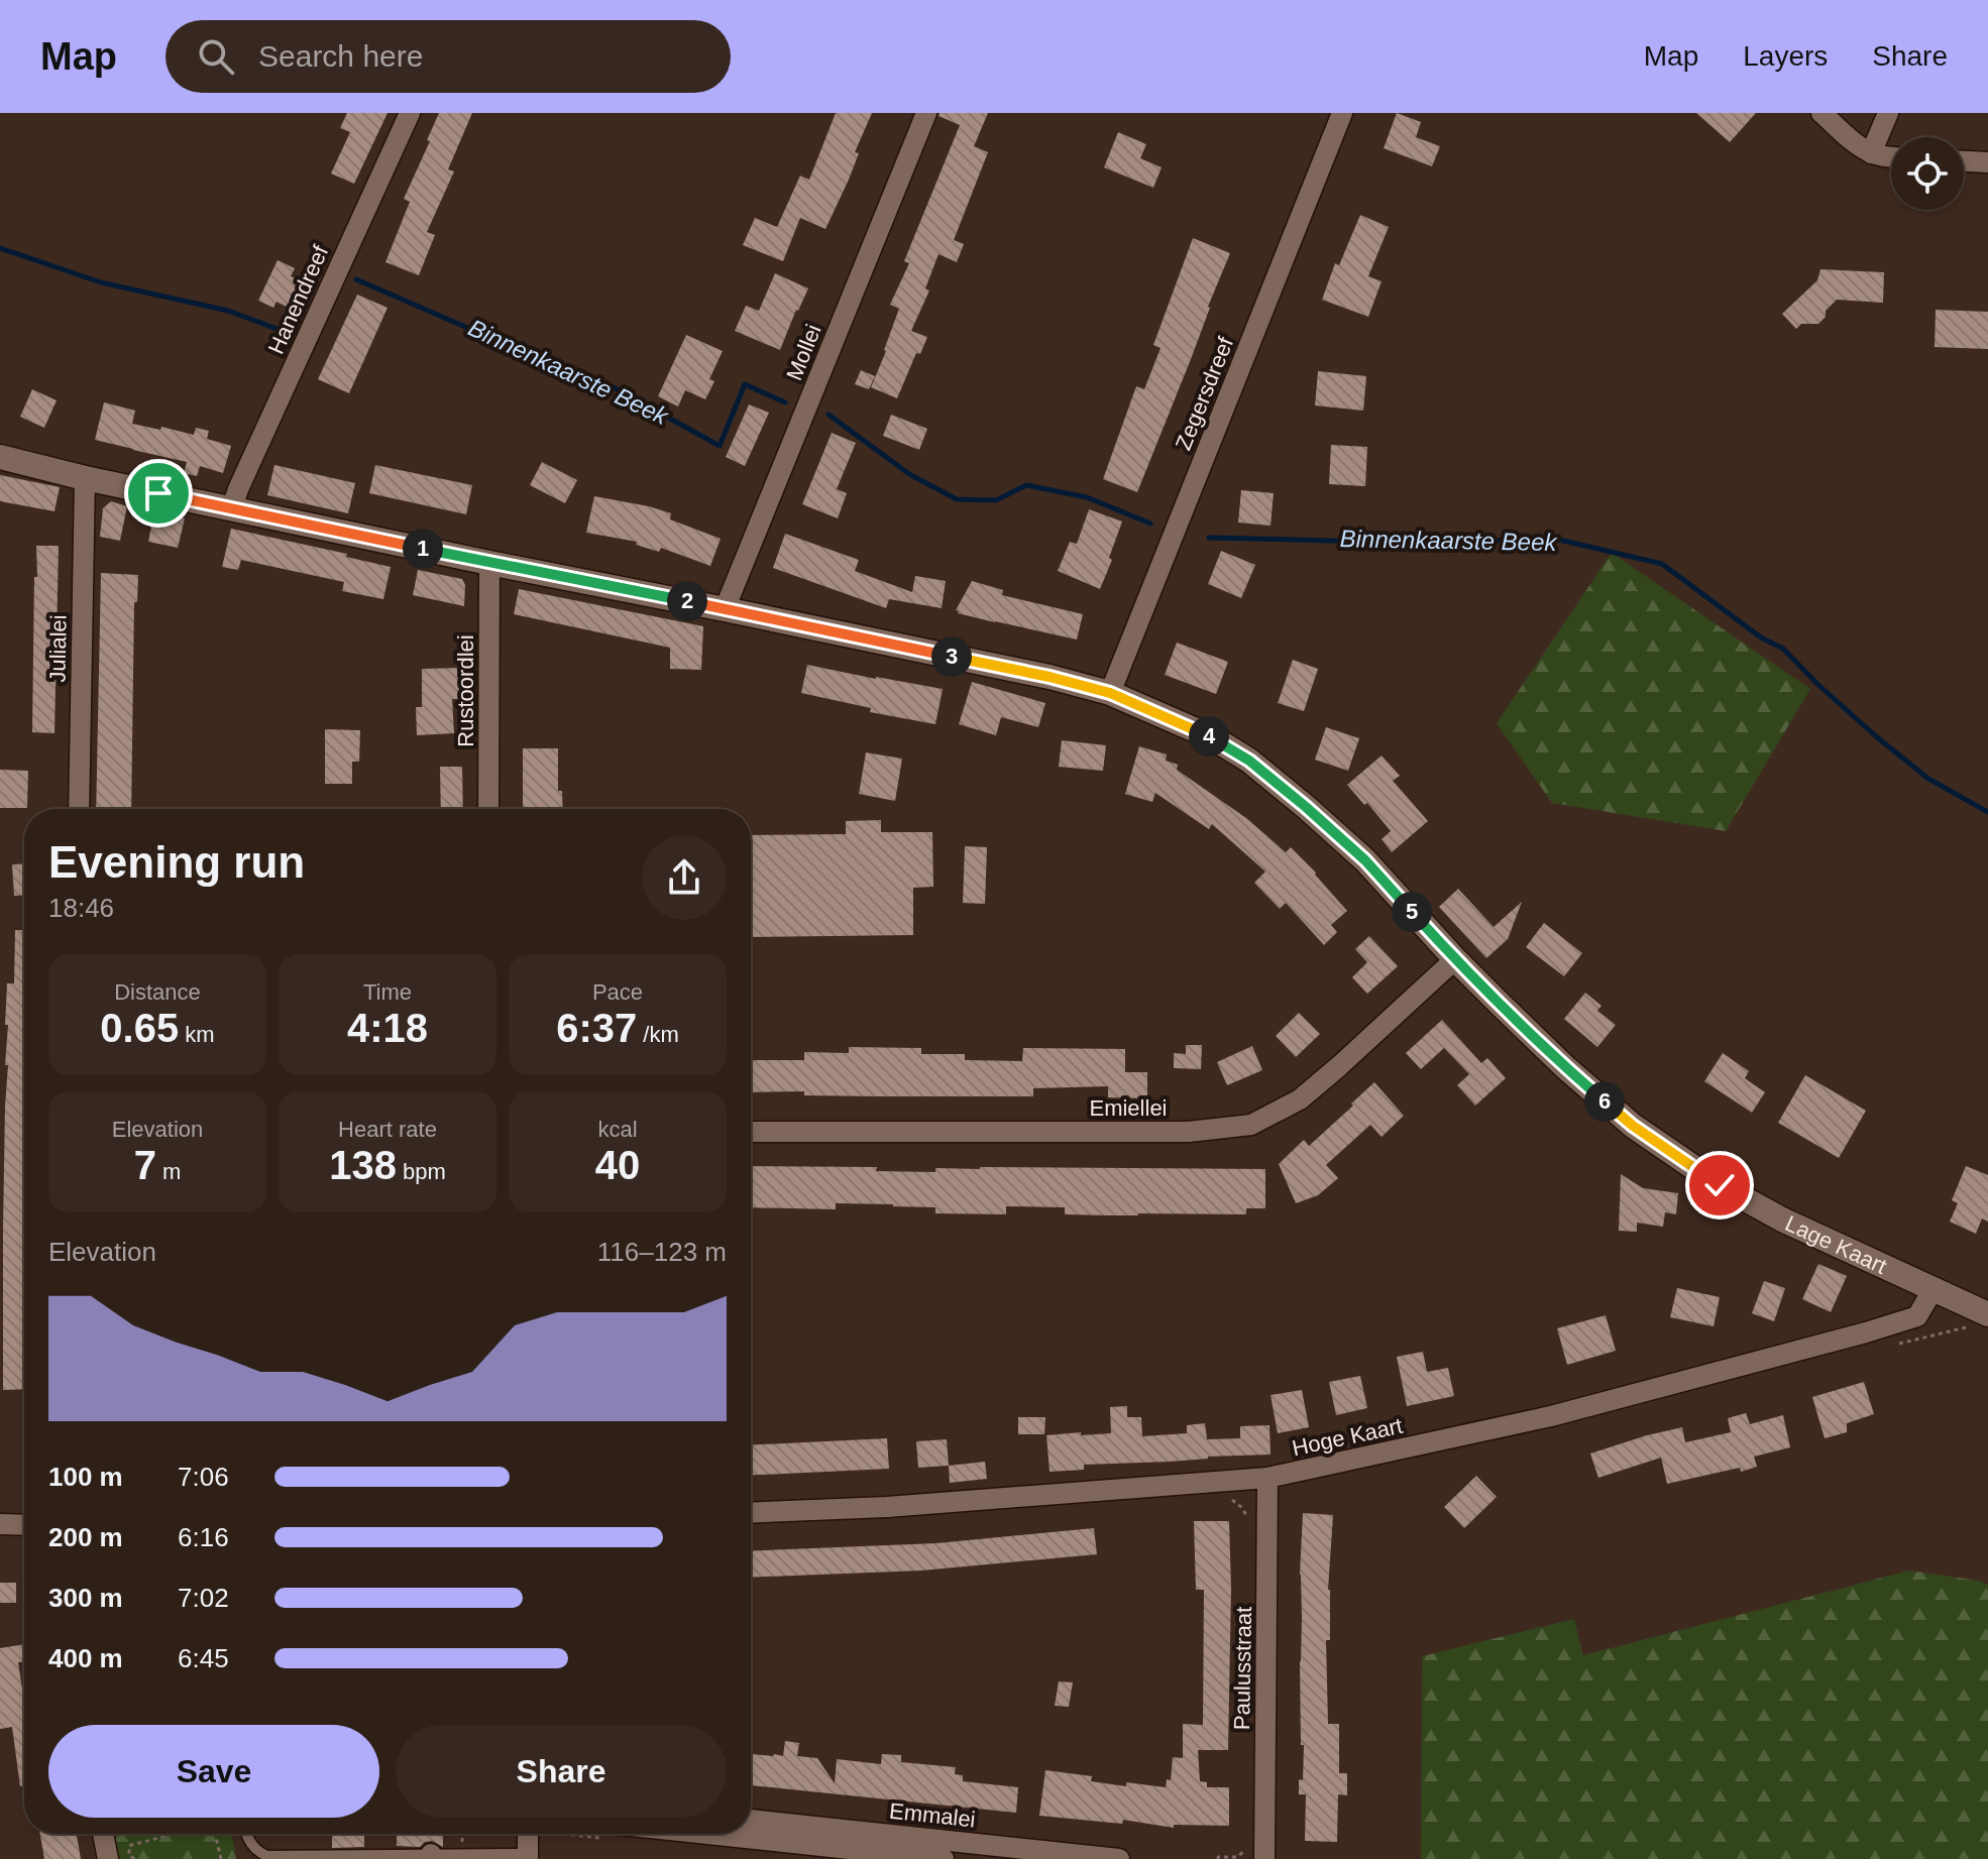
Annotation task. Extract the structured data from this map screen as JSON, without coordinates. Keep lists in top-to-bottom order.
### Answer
{
  "streets": {
    "street": [
      "Hanendreef",
      "Mollei",
      "Zegersdreef",
      "Julialei",
      "Rustoordlei",
      "Emiellei",
      "Lage Kaart",
      "Hoge Kaart",
      "Paulusstraat",
      "Emmalei"
    ]
  },
  "crossings": [
    ["Hanendreef", "Lage Kaart"],
    ["Mollei", "Lage Kaart"],
    ["Zegersdreef", "Lage Kaart"],
    ["Julialei", "Lage Kaart"],
    ["Rustoordlei", "Lage Kaart"],
    ["Emiellei", "Lage Kaart"],
    ["Lage Kaart", "Hoge Kaart"],
    ["Hoge Kaart", "Paulusstraat"]
  ],
  "water": ["Binnenkaarste Beek"],
  "page": {
    "header": "Map",
    "search": "Search here",
    "nav": ["Map", "Layers", "Share"],
    "pins": [
      "1",
      "2",
      "3",
      "4",
      "5",
      "6"
    ],
    "heading": ["Evening run", "18:46"],
    "stats": [
      ["Distance", "0.65 km"],
      ["Time", "4:18"],
      ["Pace", "6:37 /km"],
      ["Elevation", "7 m"],
      ["Heart rate", "138 bpm"],
      ["kcal", "40"]
    ],
    "chart": ["Elevation", "116–123 m"],
    "list": [
      {
        "name": "100 m",
        "note": "7:06"
      },
      {
        "name": "200 m",
        "note": "6:16"
      },
      {
        "name": "300 m",
        "note": "7:02"
      },
      {
        "name": "400 m",
        "note": "6:45"
      }
    ],
    "buttons": ["Save", "Share"]
  }
}
